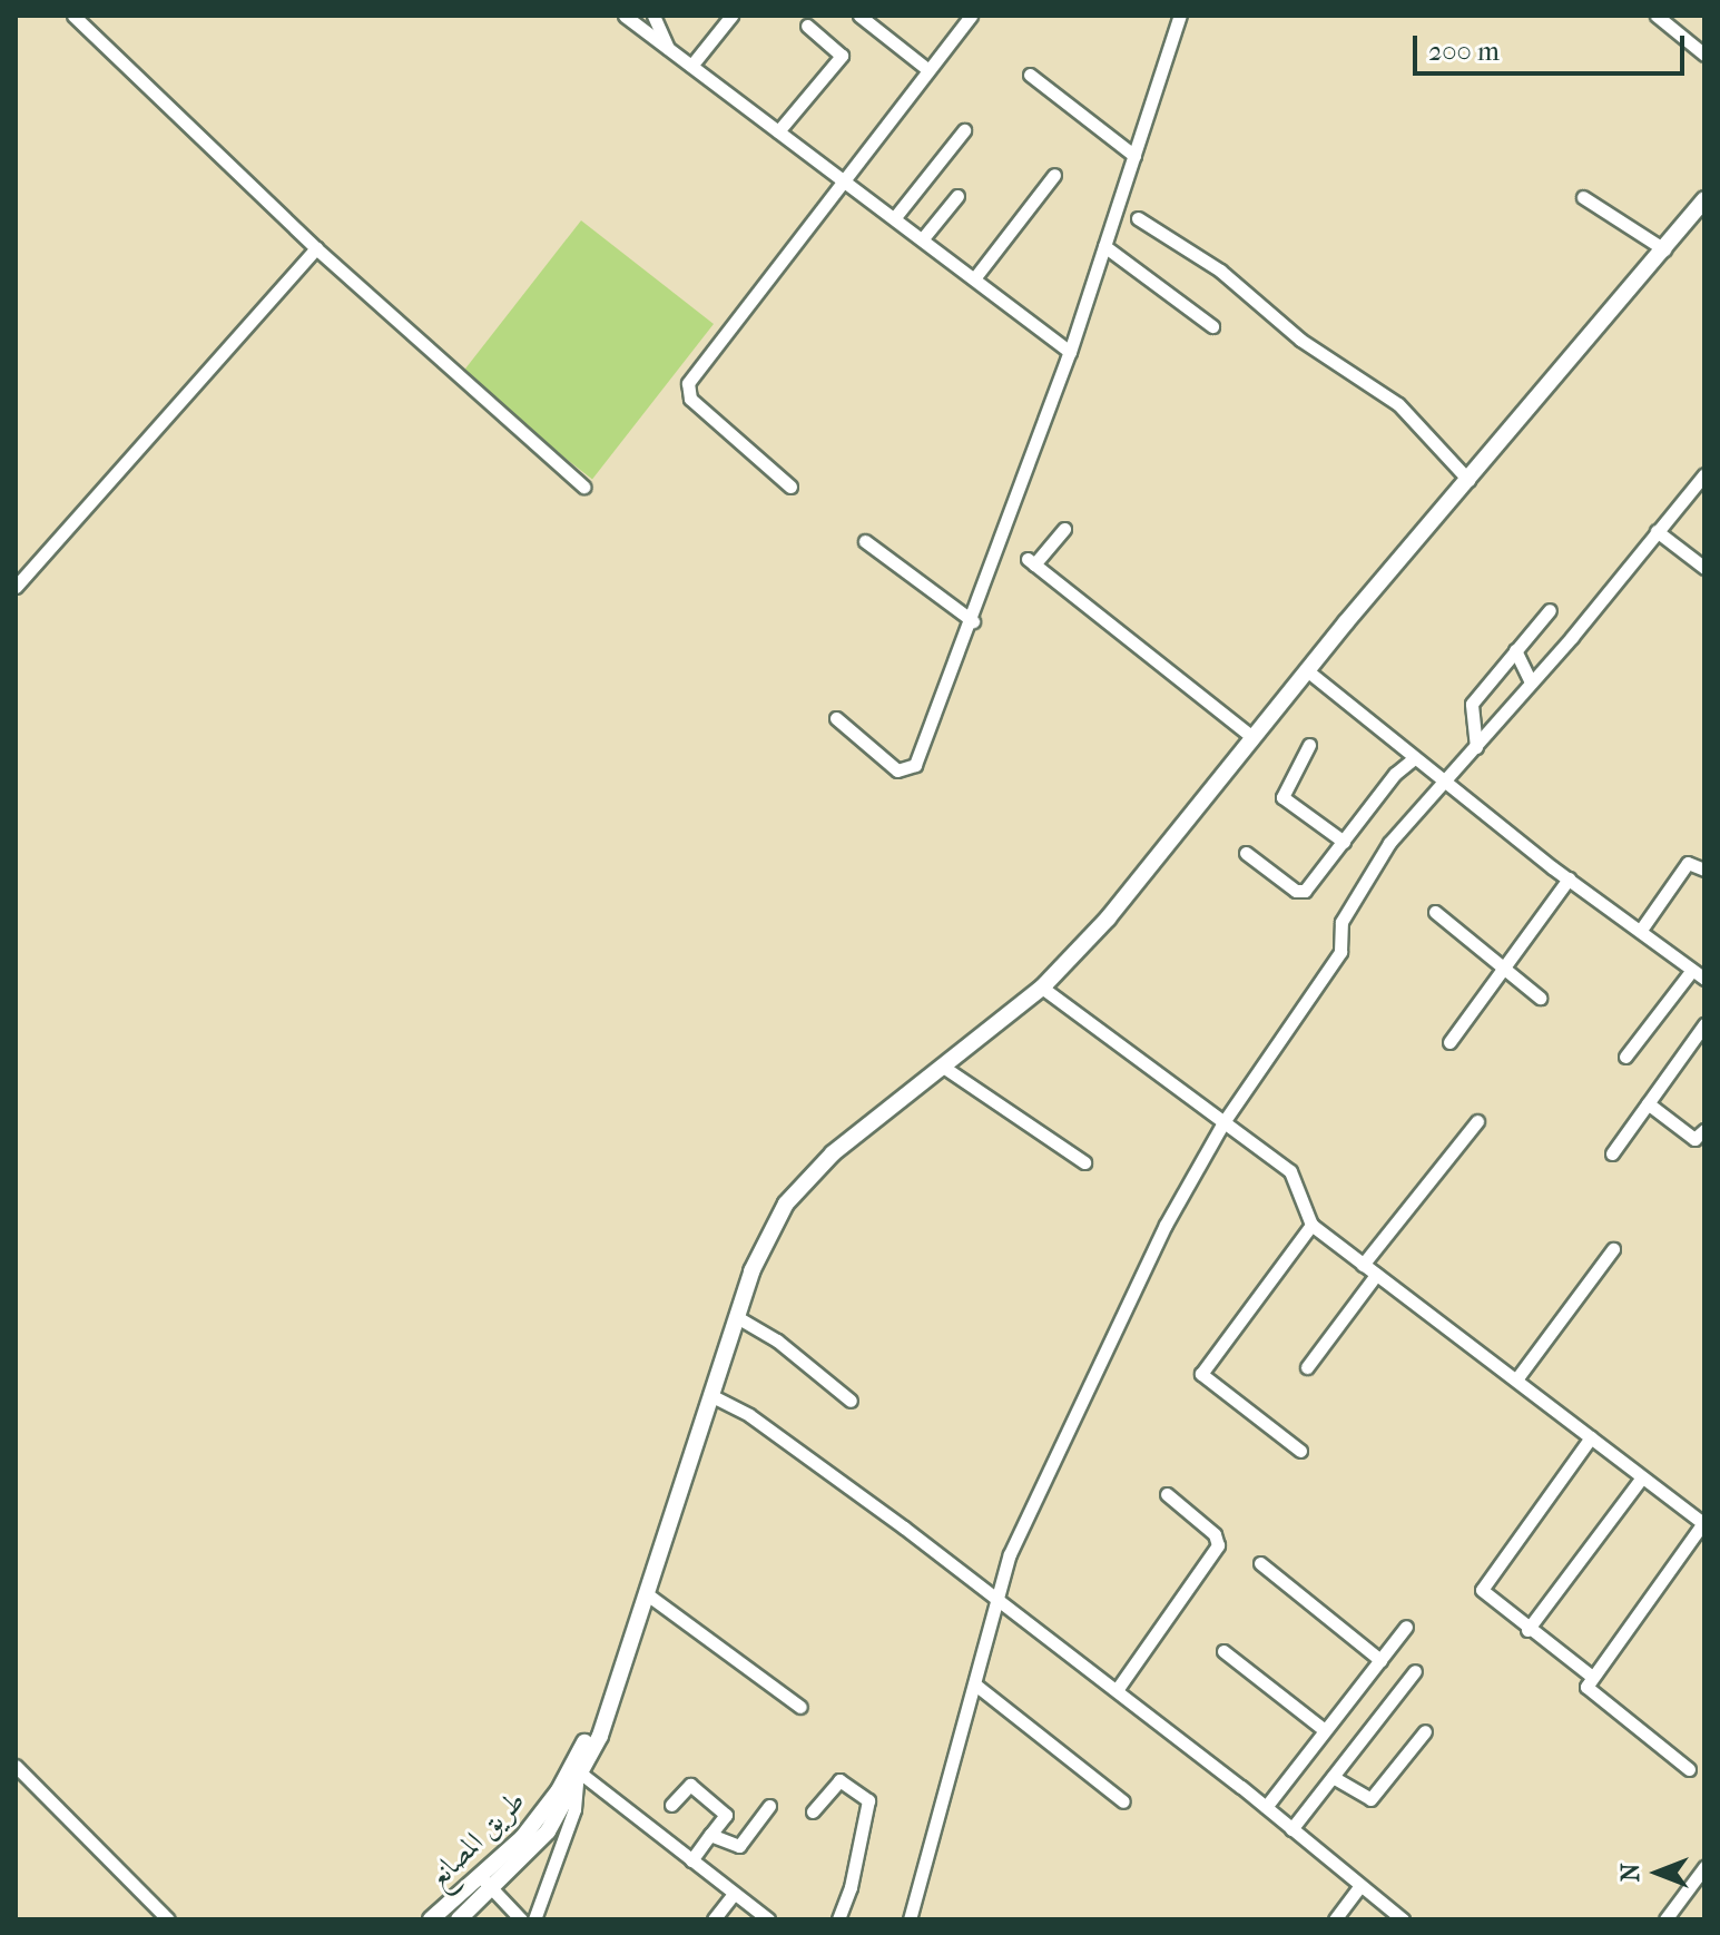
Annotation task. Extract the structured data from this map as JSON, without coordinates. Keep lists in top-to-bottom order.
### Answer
{
  "streets": {
    "main road": ["طريق المصانع"]
  },
  "scale_bar": "200 m",
  "north": "left"
}
